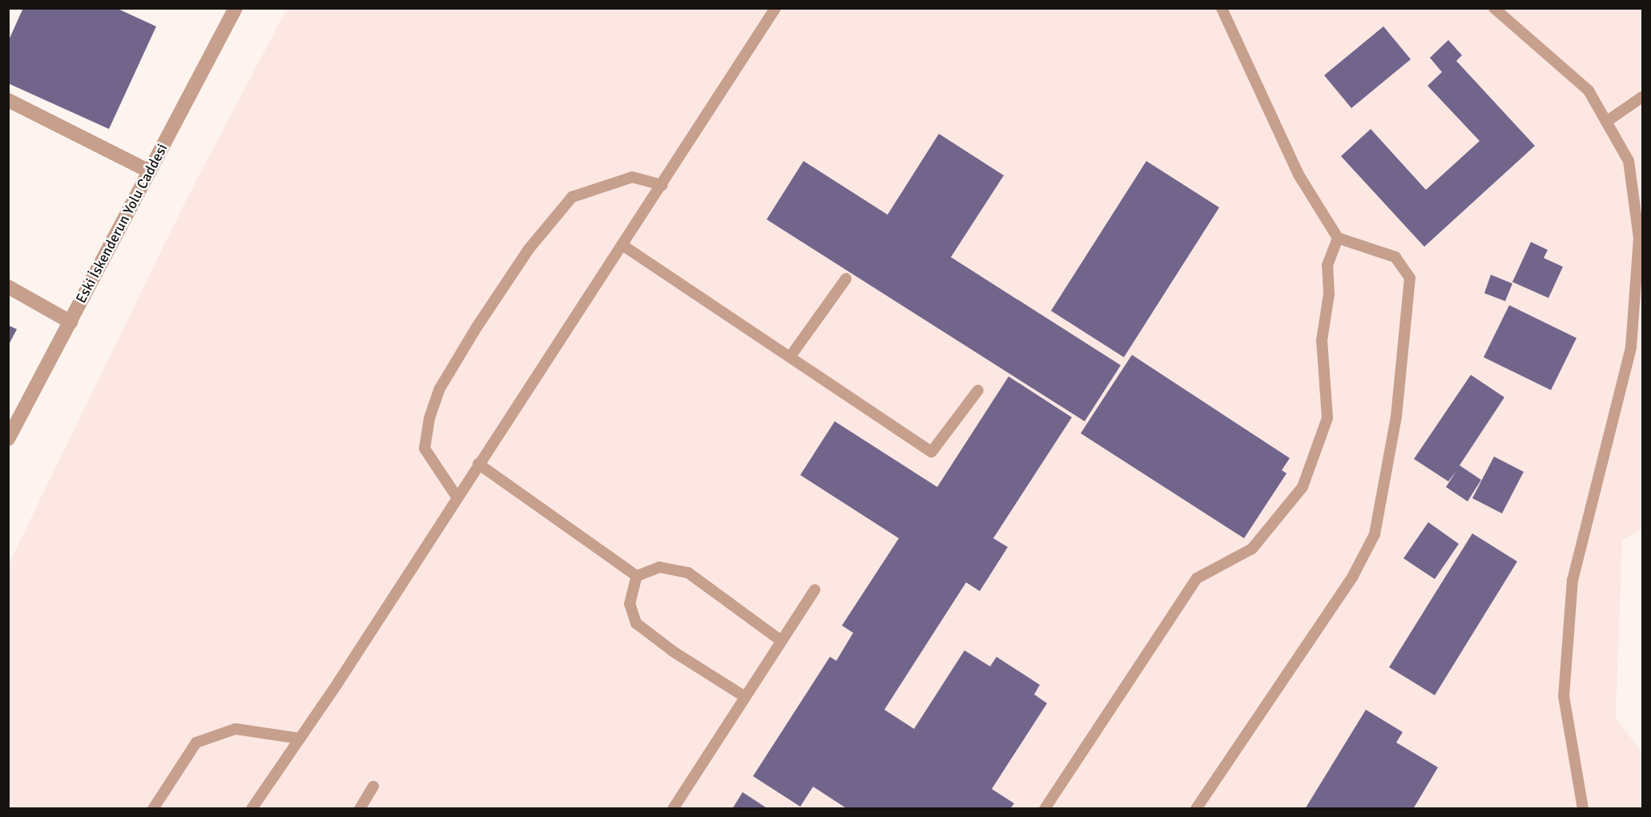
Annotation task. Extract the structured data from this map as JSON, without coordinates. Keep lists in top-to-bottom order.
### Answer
{
  "streets": {
    "street": ["Eski İskenderun Yolu Caddesi"]
  }
}
